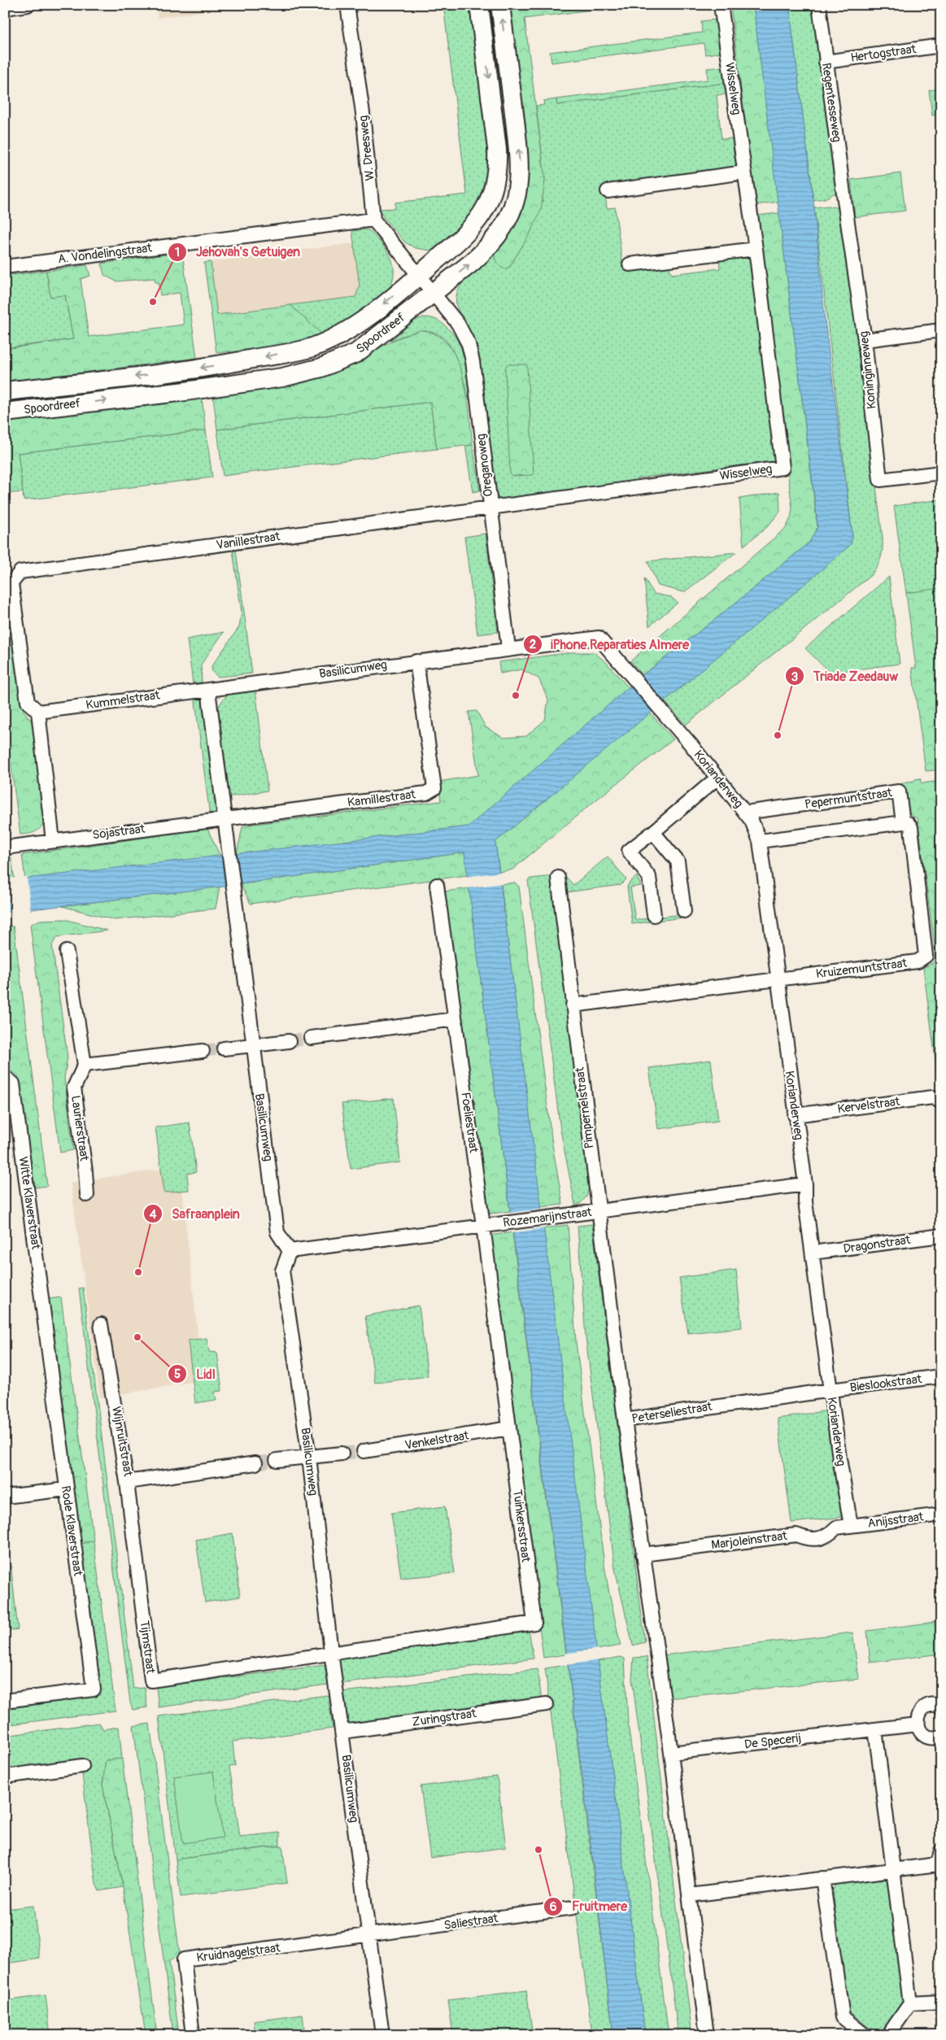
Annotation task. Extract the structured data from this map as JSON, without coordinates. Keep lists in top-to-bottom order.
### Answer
{
  "streets": {
    "main road": ["Spoordreef"],
    "street": [
      "Hertogstraat",
      "Wisselweg",
      "Regentesseweg",
      "W. Dreesweg",
      "A. Vondelingstraat",
      "Koninginneweg",
      "Oreganoweg",
      "Vanillestraat",
      "Basilicumweg",
      "Kummelstraat",
      "Korianderweg",
      "Kamillestraat",
      "Pepermuntstraat",
      "Sojastraat",
      "Kruizemuntstraat",
      "Kervelstraat",
      "Pimpernelstraat",
      "Foeliestraat",
      "Laurierstraat",
      "Witte Klaverstraat",
      "Rozemarijnstraat",
      "Dragonstraat",
      "Bieslookstraat",
      "Peterseliestraat",
      "Venkelstraat",
      "Wijnruitstraat",
      "Anijsstraat",
      "Tuinkersstraat",
      "Rode Klaverstraat",
      "Marjoleinstraat",
      "Tijmstraat",
      "Zuringstraat",
      "De Specerij",
      "Saliestraat",
      "Kruidnagelstraat"
    ]
  },
  "crossings": [
    ["Hertogstraat", "Regentesseweg"],
    ["Wisselweg", "Oreganoweg"],
    ["Wisselweg", "Vanillestraat"],
    ["Regentesseweg", "Koninginneweg"],
    ["W. Dreesweg", "A. Vondelingstraat"],
    ["Spoordreef", "Oreganoweg"],
    ["Oreganoweg", "Vanillestraat"],
    ["Oreganoweg", "Basilicumweg"],
    ["Vanillestraat", "Kummelstraat"],
    ["Basilicumweg", "Kummelstraat"],
    ["Basilicumweg", "Korianderweg"],
    ["Basilicumweg", "Kamillestraat"],
    ["Basilicumweg", "Sojastraat"],
    ["Basilicumweg", "Rozemarijnstraat"],
    ["Basilicumweg", "Tuinkersstraat"],
    ["Basilicumweg", "Tijmstraat"],
    ["Basilicumweg", "Zuringstraat"],
    ["Basilicumweg", "Saliestraat"],
    ["Basilicumweg", "Kruidnagelstraat"],
    ["Korianderweg", "Pepermuntstraat"],
    ["Korianderweg", "Kruizemuntstraat"],
    ["Korianderweg", "Kervelstraat"],
    ["Korianderweg", "Rozemarijnstraat"],
    ["Korianderweg", "Dragonstraat"],
    ["Korianderweg", "Bieslookstraat"],
    ["Korianderweg", "Peterseliestraat"],
    ["Korianderweg", "Anijsstraat"],
    ["Korianderweg", "Marjoleinstraat"],
    ["Kamillestraat", "Sojastraat"],
    ["Pepermuntstraat", "Kruizemuntstraat"],
    ["Pimpernelstraat", "Rozemarijnstraat"],
    ["Pimpernelstraat", "Peterseliestraat"],
    ["Foeliestraat", "Rozemarijnstraat"],
    ["Foeliestraat", "Tuinkersstraat"],
    ["Witte Klaverstraat", "Rode Klaverstraat"],
    ["Rozemarijnstraat", "Peterseliestraat"],
    ["Rozemarijnstraat", "Tuinkersstraat"],
    ["Bieslookstraat", "Peterseliestraat"],
    ["Venkelstraat", "Tuinkersstraat"],
    ["Wijnruitstraat", "Tijmstraat"],
    ["Anijsstraat", "Marjoleinstraat"],
    ["Tuinkersstraat", "Tijmstraat"],
    ["Saliestraat", "Kruidnagelstraat"]
  ],
  "places": [
    "Jehovah's Getuigen",
    "iPhone Reparaties Almere",
    "Triade Zeedauw",
    "Safraanplein",
    "Lidl",
    "Fruitmere"
  ]
}
